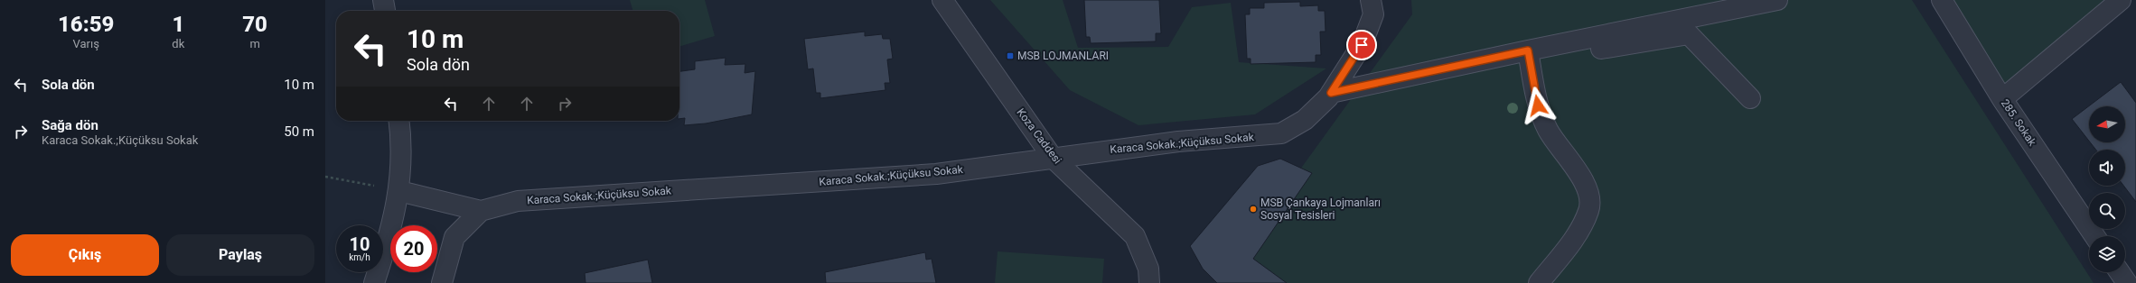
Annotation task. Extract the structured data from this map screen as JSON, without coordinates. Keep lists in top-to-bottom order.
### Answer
{
  "streets": {
    "street": ["285. Sokak", "Koza Caddesi", "Karaca Sokak.;Küçüksu Sokak"]
  },
  "crossings": [
    ["Koza Caddesi", "Karaca Sokak.;Küçüksu Sokak"]
  ],
  "places": {
    "transit": ["MSB LOJMANLARI"],
    "other": ["MSB Çankaya Lojmanları Sosyal Tesisleri"]
  },
  "north": "left",
  "page": {
    "eta": [
      "16:59",
      "Varış",
      "1",
      "dk",
      "70",
      "m"
    ],
    "turn": ["10 m", "Sola dön"],
    "list": [
      {
        "name": "Sola dön",
        "value": "10 m"
      },
      {
        "name": "Sağa dön",
        "note": "Karaca Sokak.;Küçüksu Sokak",
        "value": "50 m"
      }
    ],
    "speed": "10 km/h",
    "limit": "20",
    "buttons": ["Çıkış", "Paylaş"]
  }
}
